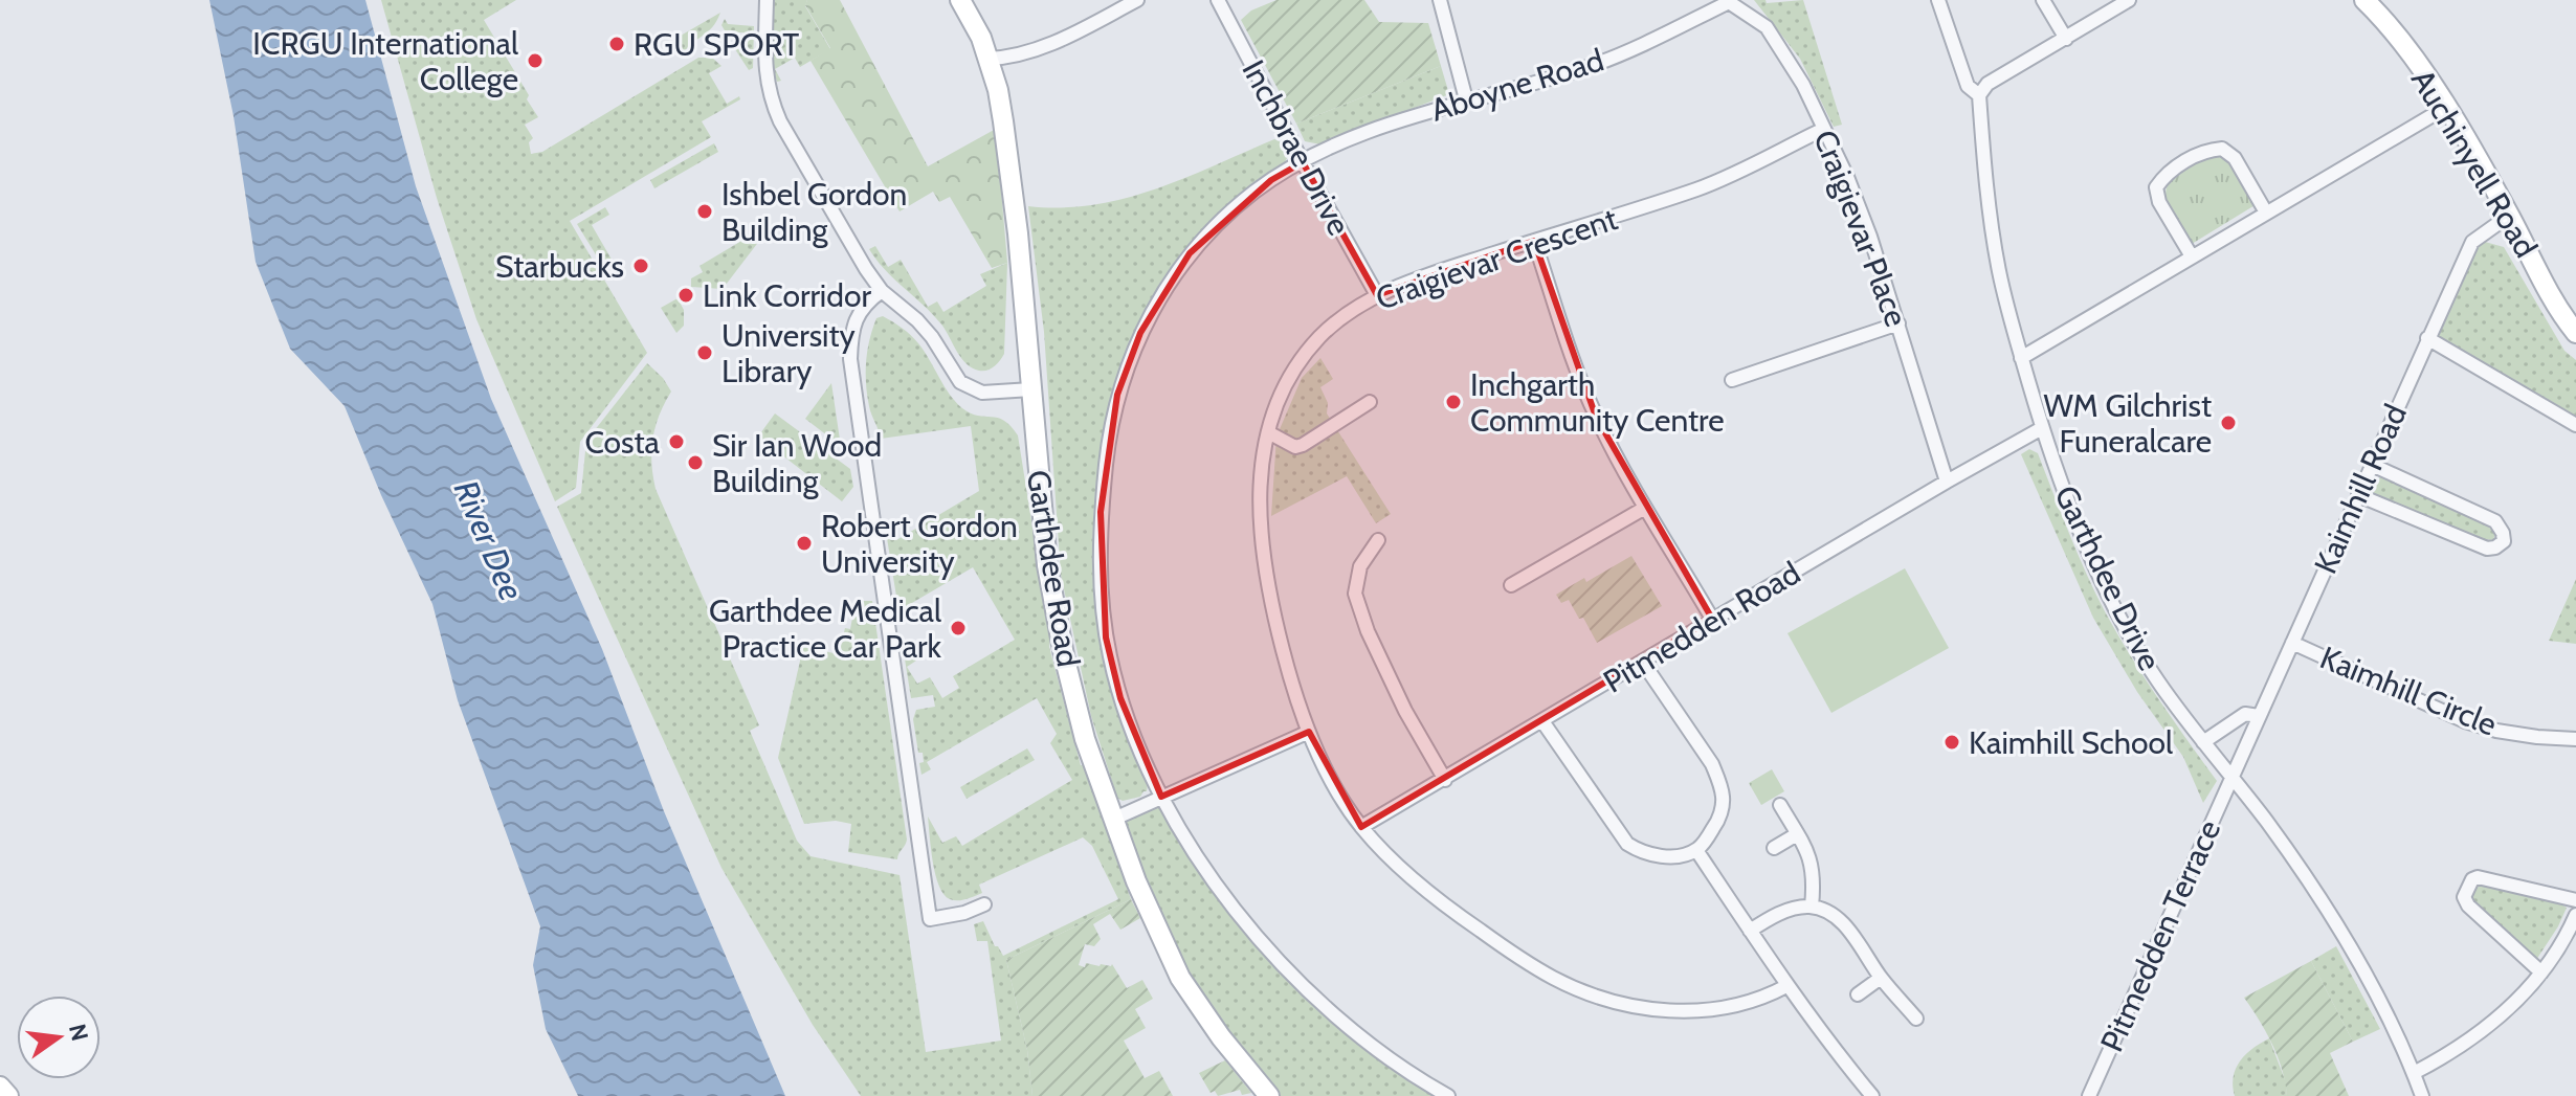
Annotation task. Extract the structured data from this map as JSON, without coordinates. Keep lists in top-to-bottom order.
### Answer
{
  "streets": {
    "street": [
      "Aboyne Road",
      "Inchbrae Drive",
      "Auchinyell Road",
      "Craigievar Place",
      "Craigievar Crescent",
      "Kaimhill Road",
      "Garthdee Road",
      "Garthdee Drive",
      "Pitmedden Road",
      "Kaimhill Circle",
      "Pitmedden Terrace"
    ]
  },
  "crossings": [
    ["Aboyne Road", "Inchbrae Drive"],
    ["Aboyne Road", "Craigievar Place"],
    ["Inchbrae Drive", "Craigievar Crescent"],
    ["Auchinyell Road", "Kaimhill Road"],
    ["Craigievar Place", "Craigievar Crescent"],
    ["Craigievar Place", "Pitmedden Road"],
    ["Craigievar Crescent", "Pitmedden Road"],
    ["Kaimhill Road", "Garthdee Drive"],
    ["Kaimhill Road", "Kaimhill Circle"],
    ["Kaimhill Road", "Pitmedden Terrace"],
    ["Garthdee Drive", "Pitmedden Road"],
    ["Garthdee Drive", "Pitmedden Terrace"]
  ],
  "water": ["River Dee"],
  "places": [
    "RGU SPORT",
    "ICRGU International College",
    "Ishbel Gordon Building",
    "Starbucks",
    "Link Corridor",
    "University Library",
    "Inchgarth Community Centre",
    "WM Gilchrist Funeralcare",
    "Costa",
    "Sir Ian Wood Building",
    "Robert Gordon University",
    "Garthdee Medical Practice Car Park",
    "Kaimhill School"
  ],
  "north": "right"
}
